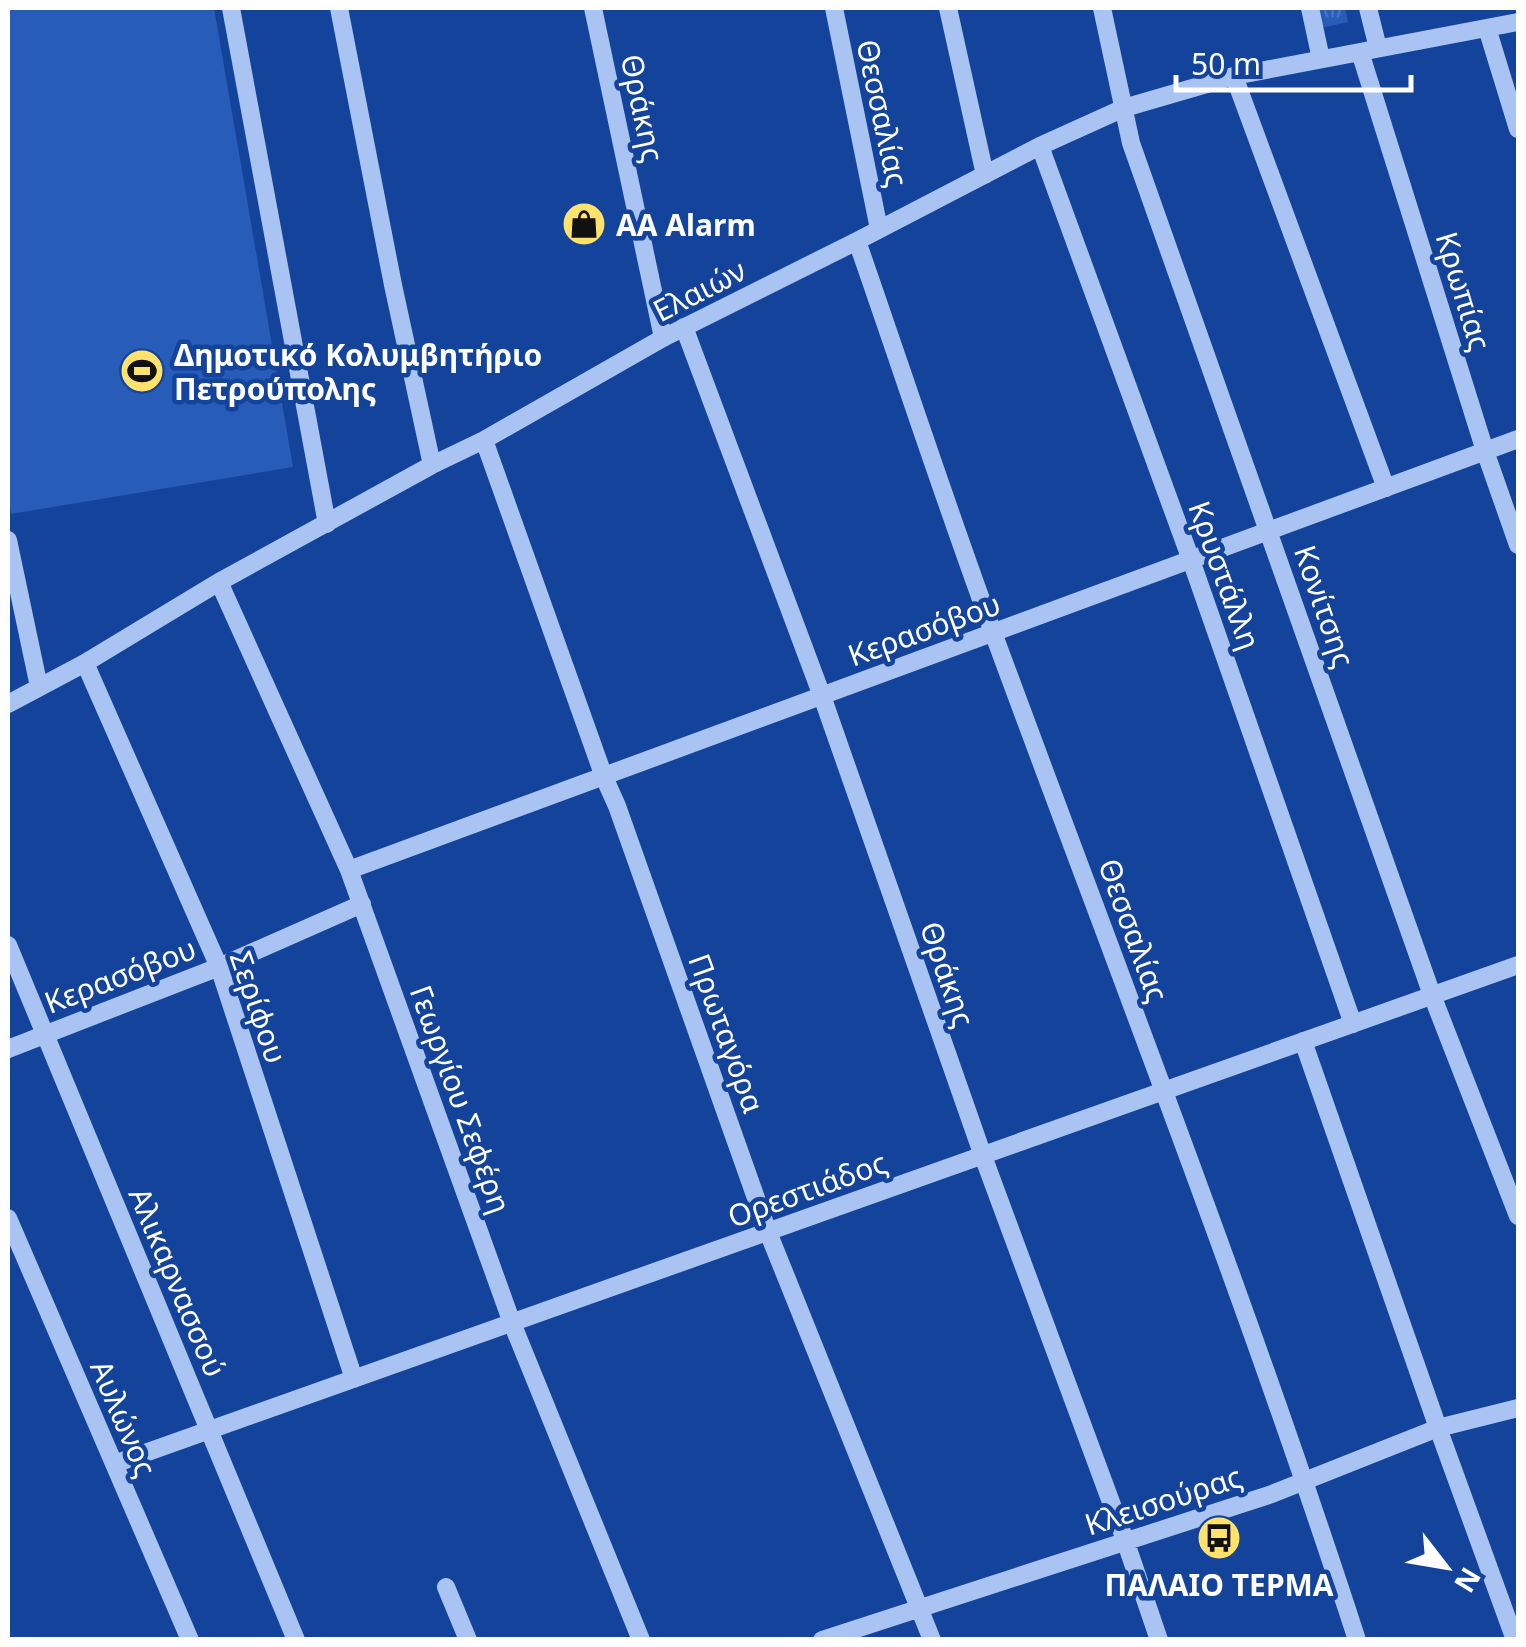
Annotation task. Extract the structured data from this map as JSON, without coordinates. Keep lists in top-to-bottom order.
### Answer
{
  "streets": {
    "street": [
      "Θράκης",
      "Θεσσαλίας",
      "Ελαιών",
      "Κρωπίας",
      "Κρυστάλλη",
      "Κονίτσης",
      "Κερασόβου",
      "Σερίφου",
      "Πρωταγόρα",
      "Γεωργίου Σεφέρη",
      "Ορεστιάδος",
      "Αλικαρνασσού",
      "Αυλώνος",
      "Κλεισούρας"
    ]
  },
  "crossings": [
    ["Θράκης", "Ελαιών"],
    ["Θράκης", "Κερασόβου"],
    ["Θράκης", "Ορεστιάδος"],
    ["Θράκης", "Κλεισούρας"],
    ["Θεσσαλίας", "Ελαιών"],
    ["Θεσσαλίας", "Κερασόβου"],
    ["Θεσσαλίας", "Ορεστιάδος"],
    ["Θεσσαλίας", "Κλεισούρας"],
    ["Ελαιών", "Κρωπίας"],
    ["Ελαιών", "Κρυστάλλη"],
    ["Ελαιών", "Κονίτσης"],
    ["Ελαιών", "Σερίφου"],
    ["Ελαιών", "Πρωταγόρα"],
    ["Ελαιών", "Γεωργίου Σεφέρη"],
    ["Κρωπίας", "Κερασόβου"],
    ["Κρυστάλλη", "Κερασόβου"],
    ["Κρυστάλλη", "Ορεστιάδος"],
    ["Κονίτσης", "Κερασόβου"],
    ["Κονίτσης", "Ορεστιάδος"],
    ["Κερασόβου", "Σερίφου"],
    ["Κερασόβου", "Πρωταγόρα"],
    ["Κερασόβου", "Γεωργίου Σεφέρη"],
    ["Κερασόβου", "Αλικαρνασσού"],
    ["Σερίφου", "Ορεστιάδος"],
    ["Πρωταγόρα", "Ορεστιάδος"],
    ["Πρωταγόρα", "Κλεισούρας"],
    ["Γεωργίου Σεφέρη", "Ορεστιάδος"],
    ["Ορεστιάδος", "Αλικαρνασσού"],
    ["Ορεστιάδος", "Αυλώνος"]
  ],
  "places": {
    "shop": ["AA Alarm"],
    "sports": ["Δημοτικό Κολυμβητήριο Πετρούπολης"],
    "bus stop": ["ΠΑΛΑΙΟ ΤΕΡΜΑ"]
  },
  "scale_bar": "50 m",
  "north": "bottom right"
}
